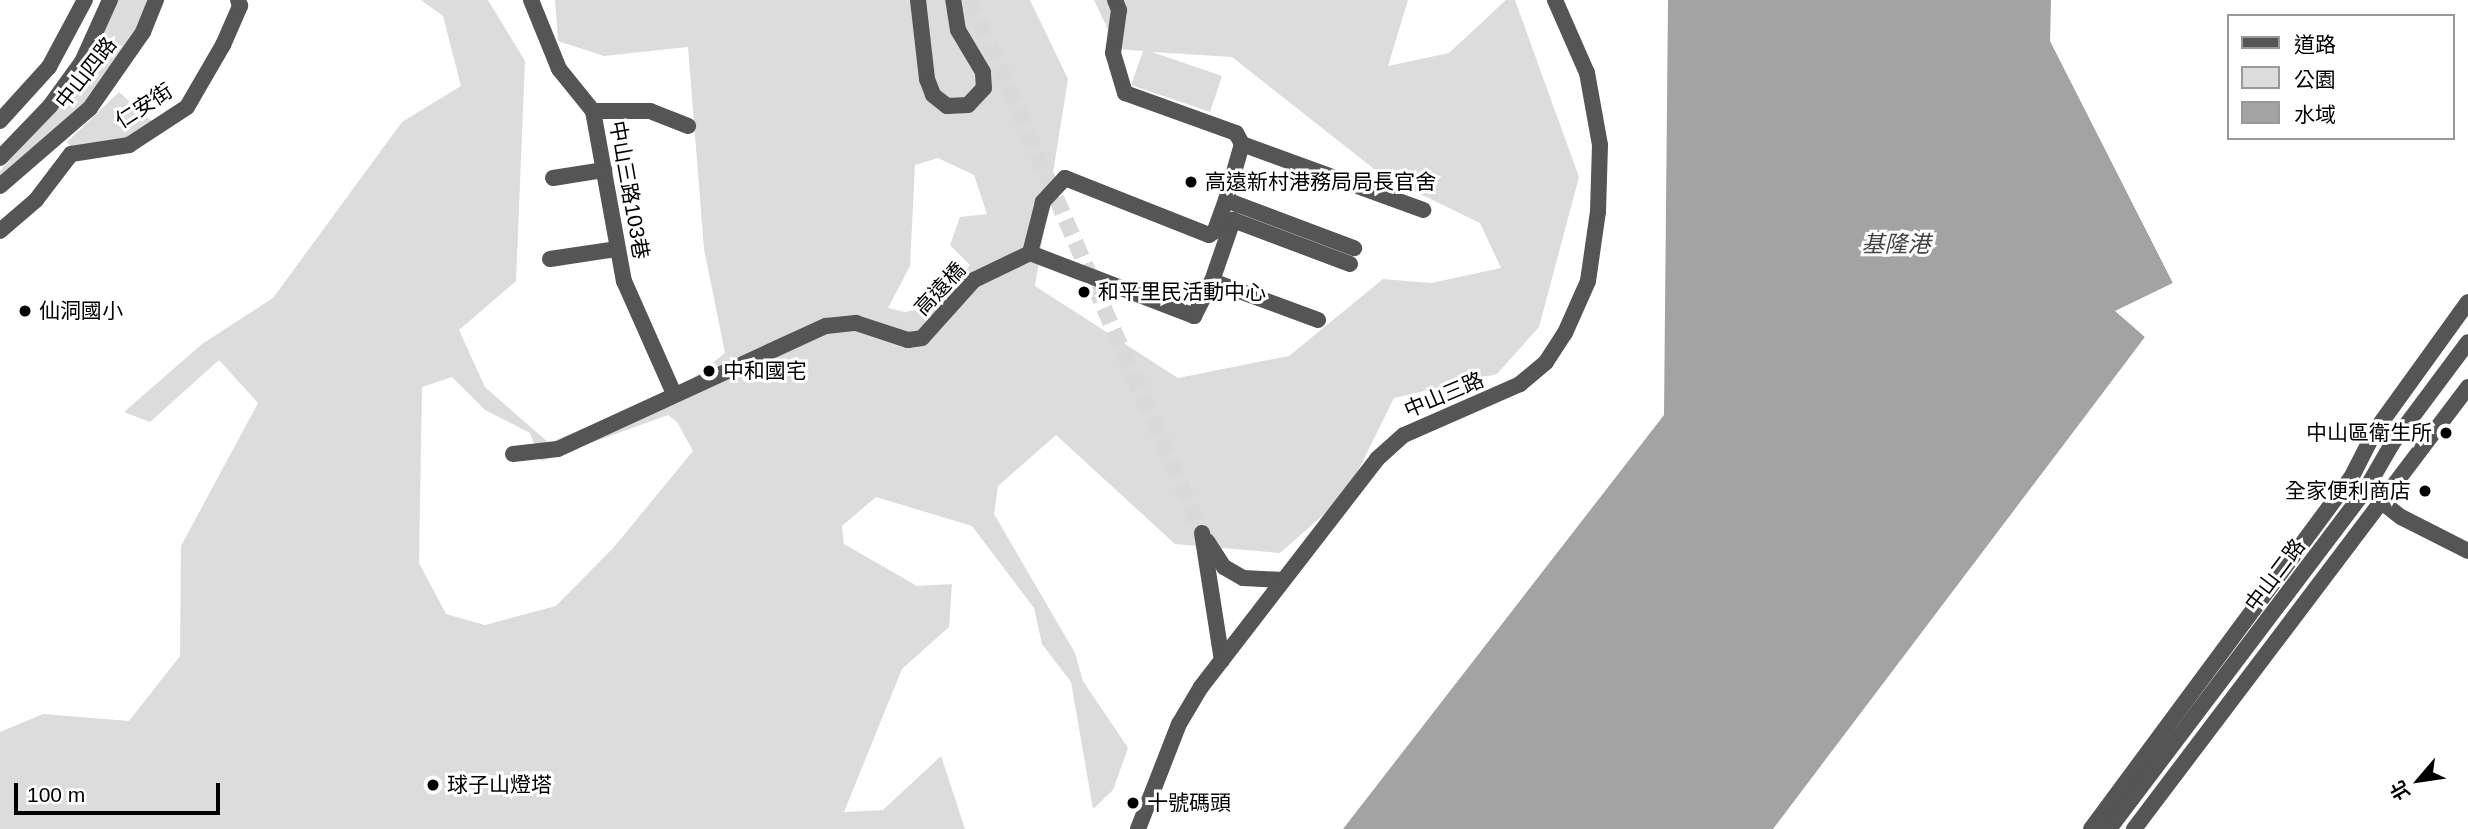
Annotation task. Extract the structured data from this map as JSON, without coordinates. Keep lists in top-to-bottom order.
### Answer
{
  "streets": {
    "street": [
      "中山四路",
      "仁安街",
      "中山三路103巷",
      "高遠橋",
      "中山三路",
      "中山二路"
    ]
  },
  "crossings": [
    ["中山三路103巷", "高遠橋"]
  ],
  "water": ["基隆港"],
  "places": [
    "高遠新村港務局局長官舍",
    "和平里民活動中心",
    "仙洞國小",
    "中和國宅",
    "中山區衛生所",
    "全家便利商店",
    "球子山燈塔",
    "十號碼頭"
  ],
  "legend": ["道路", "公園", "水域"],
  "scale_bar": "100 m",
  "north": "bottom left"
}
